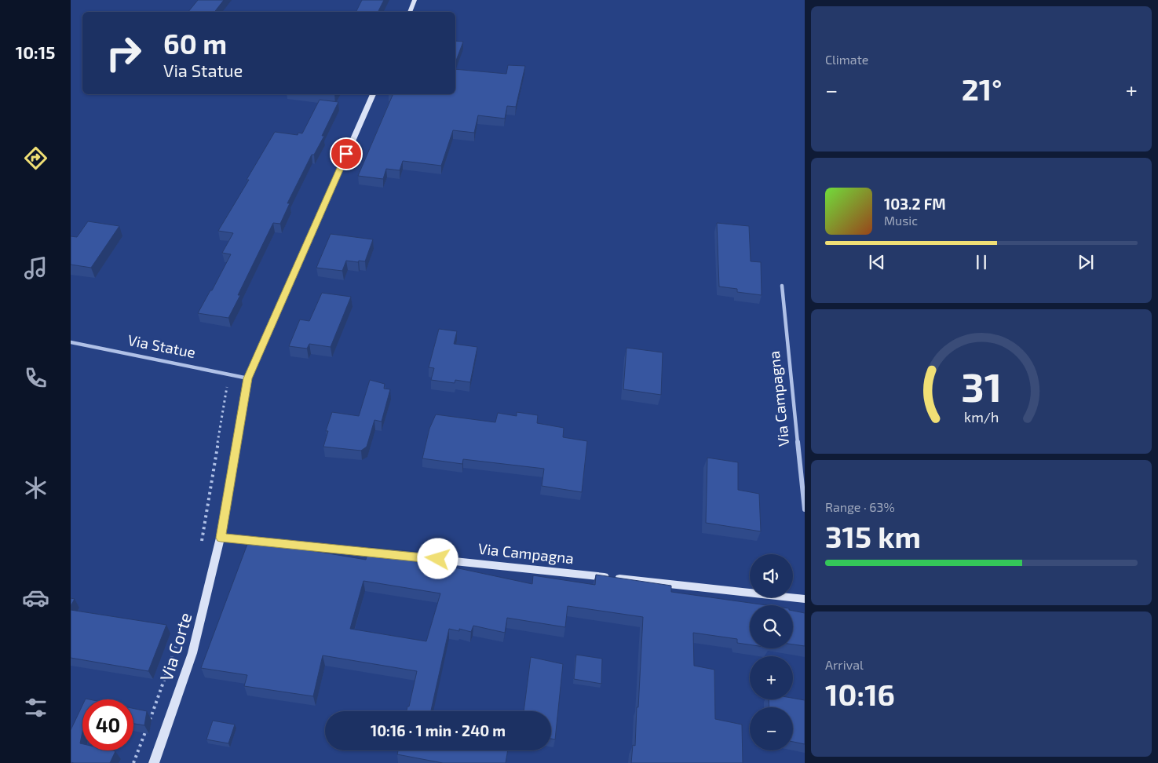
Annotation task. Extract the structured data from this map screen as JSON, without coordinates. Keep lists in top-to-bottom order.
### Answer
{
  "streets": {
    "main road": ["Via Campagna", "Via Corte"],
    "street": ["Via Statue"]
  },
  "page": {
    "tabs": "10:15",
    "tile": [
      "Climate",
      ["Range · 63%", "315 km"],
      ["Arrival", "10:16"]
    ],
    "turn": ["60 m", "Via Statue"],
    "heat": ["−", "21°", "+"],
    "song": ["103.2 FM", "Music"],
    "map_buttons": ["+", "−"],
    "limit": "40",
    "trip": "10:16 · 1 min · 240 m",
    "gauge": ["31", "km/h"]
  }
}
